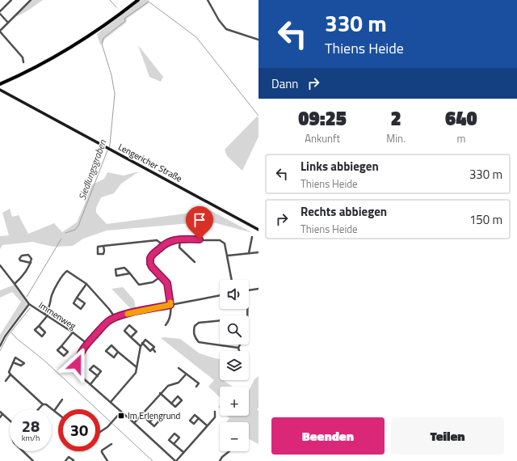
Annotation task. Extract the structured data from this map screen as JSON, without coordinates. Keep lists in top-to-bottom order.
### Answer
{
  "streets": {
    "main road": ["Lengericher Straße"],
    "street": ["Immenweg"]
  },
  "water": ["Siedlungsgraben"],
  "places": {
    "transit": ["Im Erlengrund"]
  },
  "page": {
    "turn": ["330 m", "Thiens Heide"],
    "then": "Dann",
    "eta": [
      "09:25",
      "Ankunft",
      "2",
      "Min.",
      "640",
      "m"
    ],
    "list": [
      {
        "name": "Links abbiegen",
        "note": "Thiens Heide",
        "value": "330 m"
      },
      {
        "name": "Rechts abbiegen",
        "note": "Thiens Heide",
        "value": "150 m"
      }
    ],
    "map_buttons": ["+", "−"],
    "speed": "28 km/h",
    "limit": "30",
    "buttons": ["Beenden", "Teilen"]
  }
}
